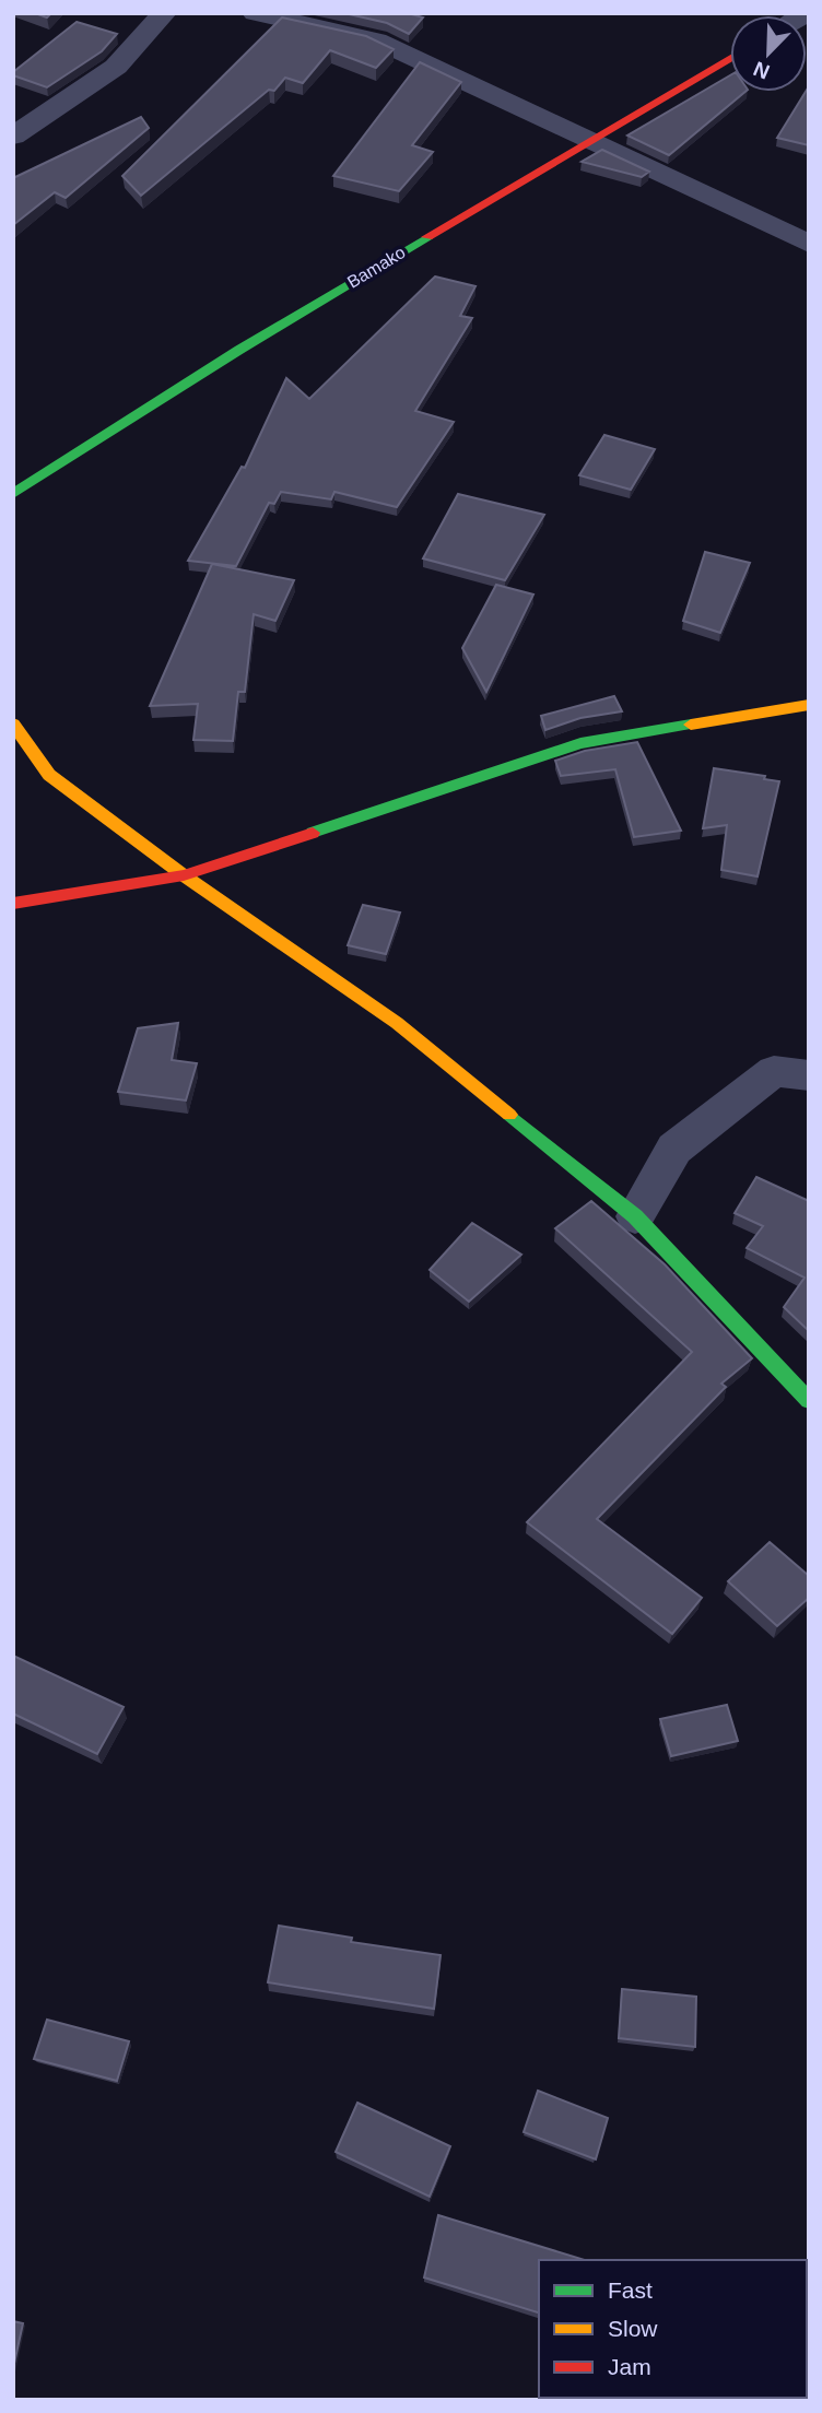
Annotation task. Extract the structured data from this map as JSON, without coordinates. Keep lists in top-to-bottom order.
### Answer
{
  "streets": {
    "street": ["Bamako"]
  },
  "legend": ["Fast", "Slow", "Jam"],
  "north": "bottom left"
}
